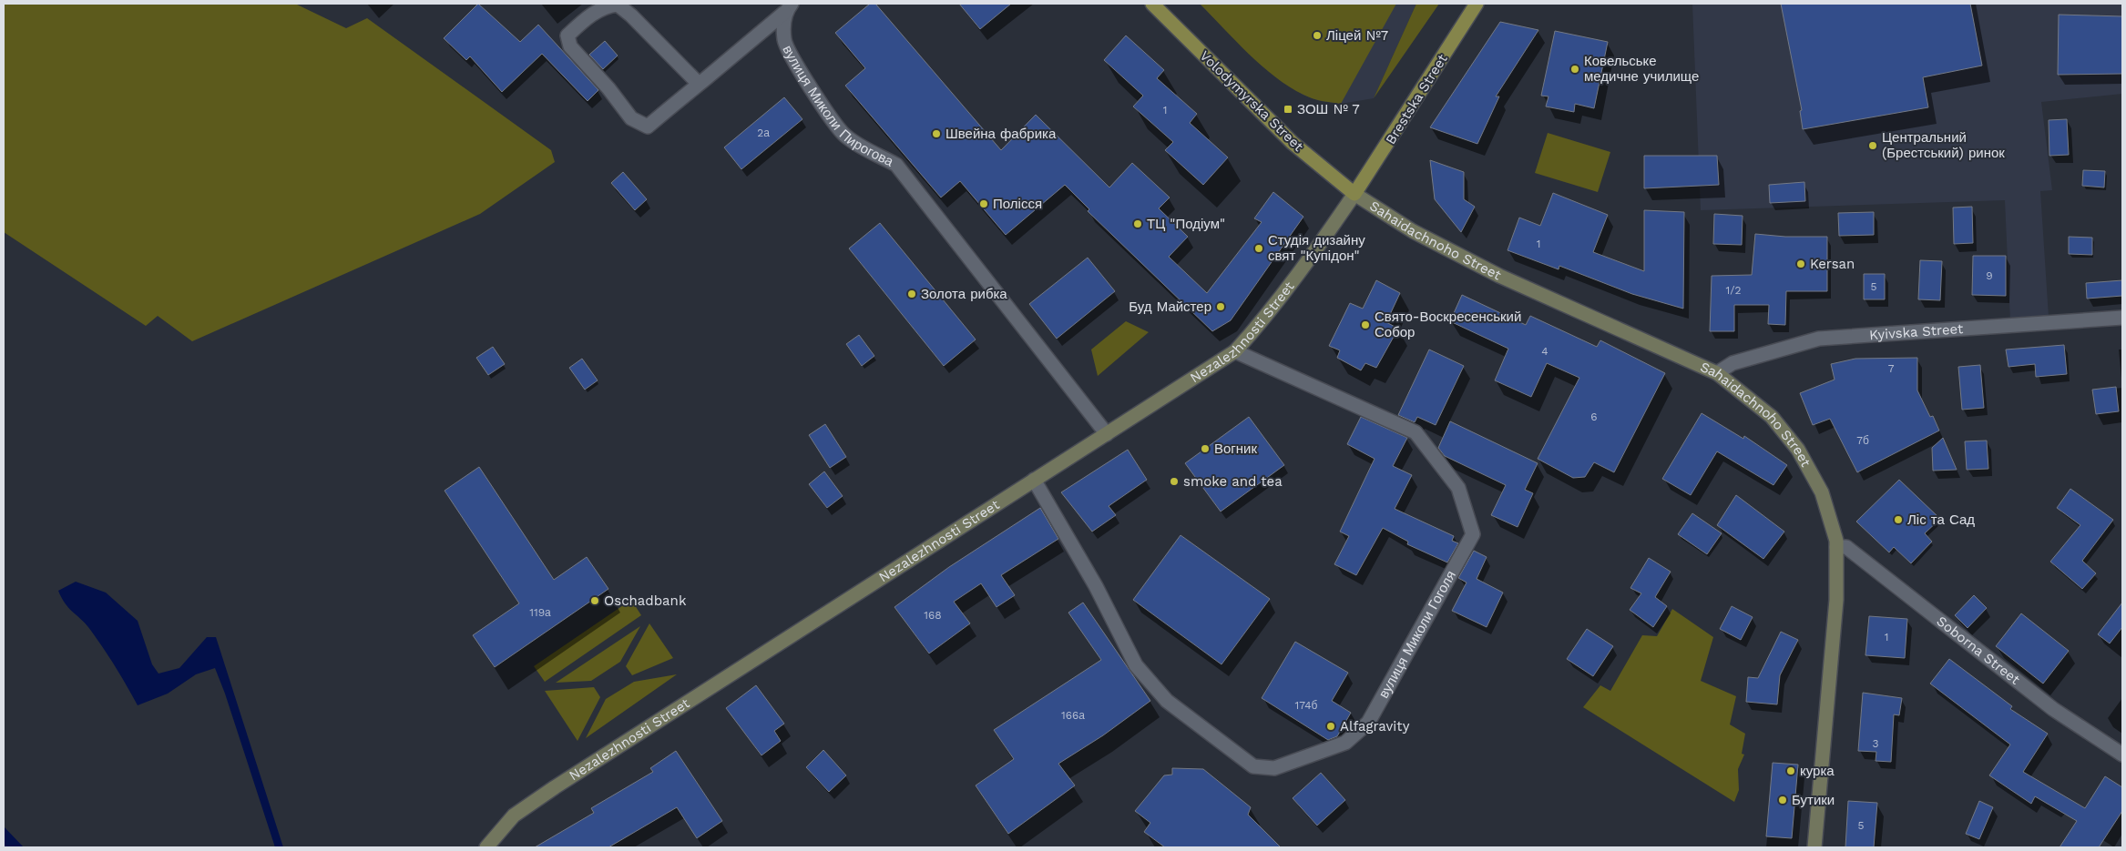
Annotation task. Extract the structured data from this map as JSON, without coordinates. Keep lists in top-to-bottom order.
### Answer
{
  "streets": {
    "main road": [
      "Brestska Street",
      "Volodymyrska Street",
      "Sahaidachnoho Street",
      "Nezalezhnosti Street"
    ],
    "street": [
      "вулиця Миколи Пирогова",
      "Kyivska Street",
      "вулиця Миколи Гоголя",
      "Soborna Street"
    ]
  },
  "crossings": [
    ["Brestska Street", "Volodymyrska Street"],
    ["Brestska Street", "Sahaidachnoho Street"],
    ["Brestska Street", "Nezalezhnosti Street"],
    ["Volodymyrska Street", "Sahaidachnoho Street"],
    ["Volodymyrska Street", "Nezalezhnosti Street"],
    ["вулиця Миколи Пирогова", "Nezalezhnosti Street"],
    ["Sahaidachnoho Street", "Nezalezhnosti Street"],
    ["Sahaidachnoho Street", "Kyivska Street"],
    ["Sahaidachnoho Street", "Soborna Street"],
    ["Nezalezhnosti Street", "вулиця Миколи Гоголя"]
  ],
  "places": {
    "other": [
      "Ліцей №7",
      "Ковельське медичне училище",
      "Швейна фабрика",
      "Центральний (Брестський) ринок",
      "Полісся",
      "ТЦ \"Подіум\"",
      "Студія дизайну свят \"Купідон\"",
      "Kersan",
      "Золота рибка",
      "Буд Майстер",
      "Свято-Воскресенський Собор",
      "Вогник",
      "smoke and tea",
      "Ліс та Сад",
      "Oschadbank",
      "Alfagravity",
      "курка",
      "Бутики"
    ],
    "transit": ["ЗОШ № 7"]
  },
  "house_numbers": [
    "1",
    "2а",
    "1",
    "9",
    "5",
    "1/2",
    "4",
    "7",
    "6",
    "7б",
    "119а",
    "168",
    "1",
    "174б",
    "166а",
    "3",
    "5"
  ]
}
